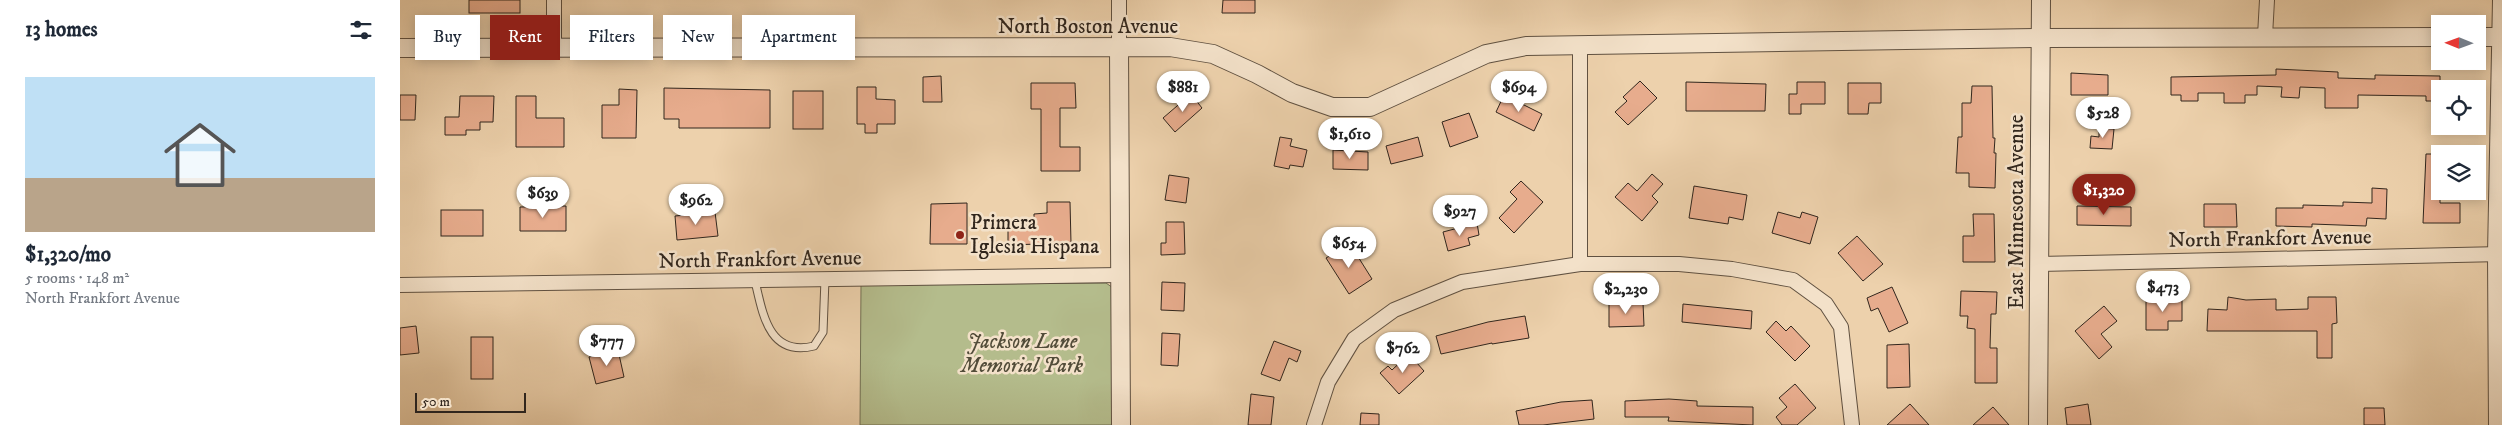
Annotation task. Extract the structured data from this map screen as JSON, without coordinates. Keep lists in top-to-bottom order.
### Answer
{
  "streets": {
    "street": ["North Boston Avenue", "East Minnesota Avenue", "North Frankfort Avenue"]
  },
  "crossings": [
    ["North Boston Avenue", "East Minnesota Avenue"],
    ["East Minnesota Avenue", "North Frankfort Avenue"]
  ],
  "parks": ["Jackson Lane Memorial Park"],
  "places": ["Primera Iglesia Hispana"],
  "scale_bar": "50 m",
  "north": "left",
  "page": {
    "heading": "13 homes",
    "chip": [
      "Buy",
      "Rent",
      "Filters",
      "New",
      "Apartment"
    ],
    "list": [
      {
        "name": "$1,320/mo",
        "note": "5 rooms · 148 m² · North Frankfort Avenue"
      }
    ],
    "price": [
      "$881",
      "$694",
      "$528",
      "$1,610",
      "$1,320",
      "$639",
      "$962",
      "$927",
      "$654",
      "$473",
      "$2,230",
      "$777",
      "$762"
    ],
    "scale": "50 m"
  }
}
